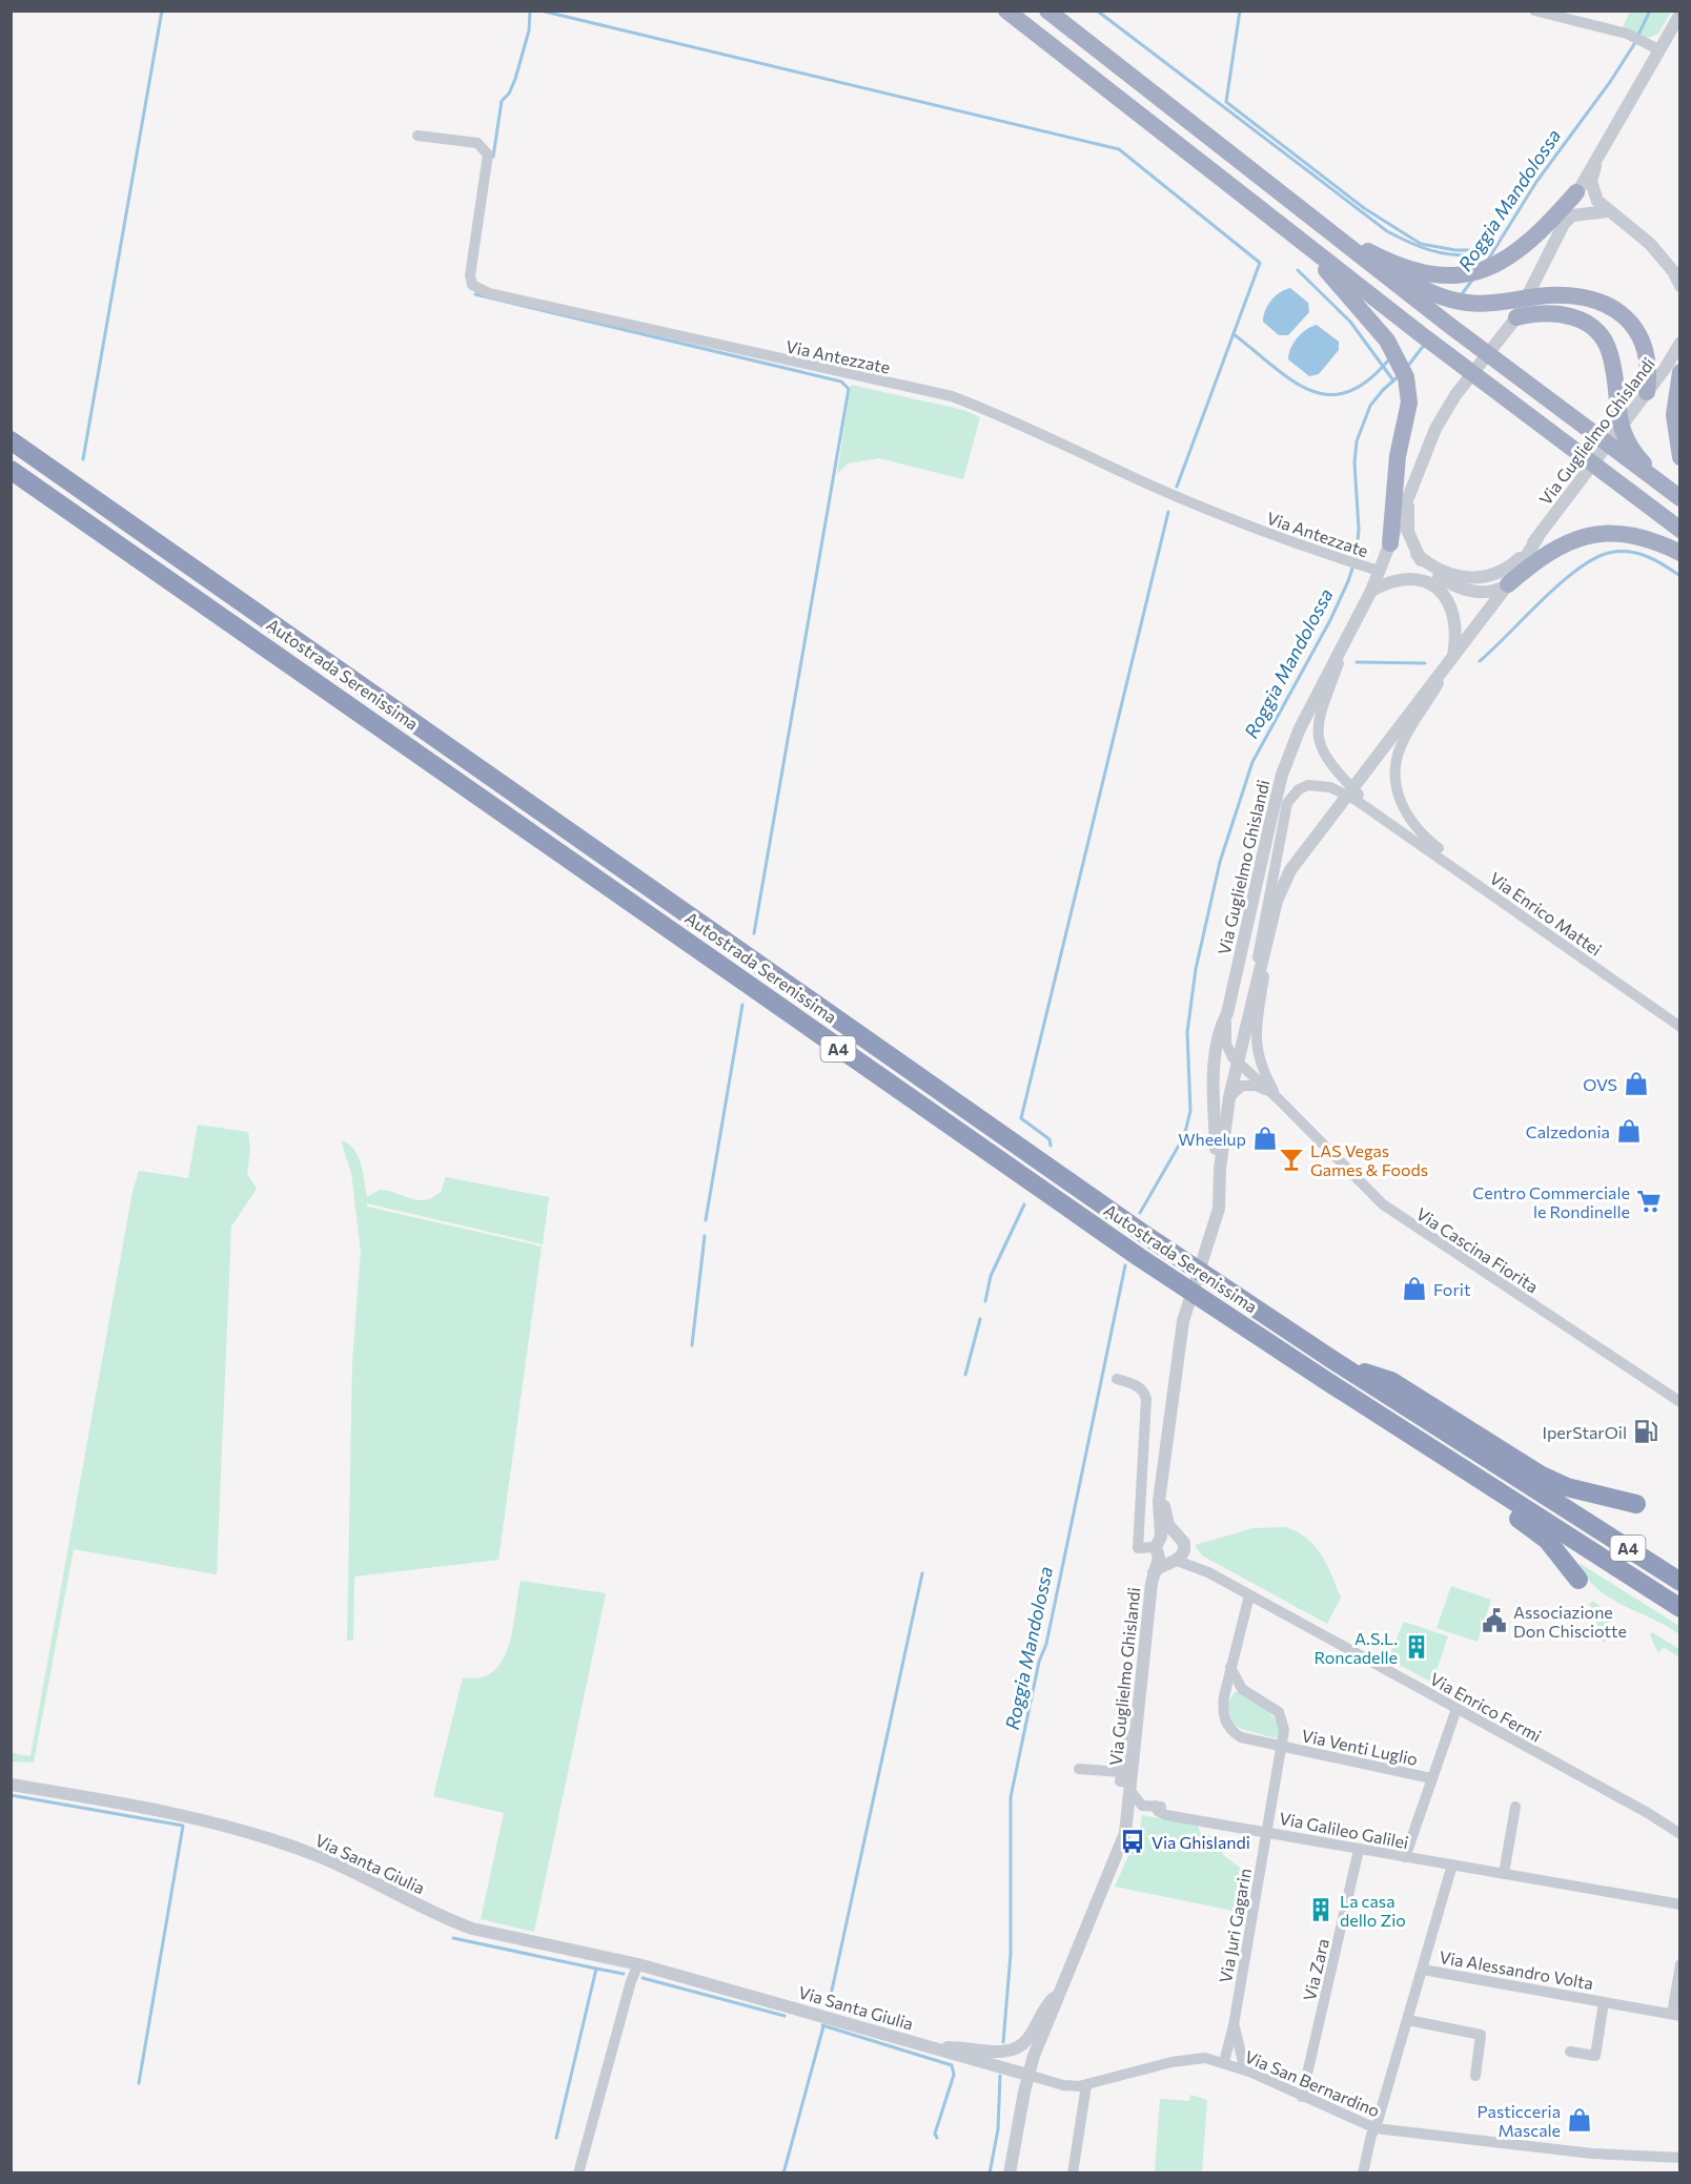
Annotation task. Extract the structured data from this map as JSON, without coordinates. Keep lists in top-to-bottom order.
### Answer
{
  "streets": {
    "highway": ["Autostrada Serenissima", "A4"],
    "street": [
      "Via Antezzate",
      "Via Guglielmo Ghislandi",
      "Via Enrico Mattei",
      "Via Cascina Fiorita",
      "Via Enrico Fermi",
      "Via Venti Luglio",
      "Via Galileo Galilei",
      "Via Santa Giulia",
      "Via Juri Gagarin",
      "Via Zara",
      "Via Alessandro Volta",
      "Via San Bernardino"
    ]
  },
  "crossings": [
    ["Via Antezzate", "Via Guglielmo Ghislandi"],
    ["Via Guglielmo Ghislandi", "Via Enrico Fermi"],
    ["Via Guglielmo Ghislandi", "Via Galileo Galilei"],
    ["Via Guglielmo Ghislandi", "Via Santa Giulia"],
    ["Via Guglielmo Ghislandi", "Via San Bernardino"],
    ["Via Enrico Fermi", "Via Venti Luglio"],
    ["Via Venti Luglio", "Via Galileo Galilei"],
    ["Via Venti Luglio", "Via Juri Gagarin"],
    ["Via Galileo Galilei", "Via Juri Gagarin"],
    ["Via Galileo Galilei", "Via Zara"],
    ["Via Santa Giulia", "Via San Bernardino"],
    ["Via Juri Gagarin", "Via San Bernardino"],
    ["Via Zara", "Via San Bernardino"]
  ],
  "water": ["Roggia Mandolossa"],
  "places": {
    "shop": [
      "OVS",
      "Calzedonia",
      "Wheelup",
      "Forit",
      "Pasticceria Mascale"
    ],
    "bar": ["LAS Vegas Games & Foods"],
    "supermarket": ["Centro Commerciale le Rondinelle"],
    "fuel station": ["IperStarOil"],
    "public building": ["Associazione Don Chisciotte"],
    "building": ["A.S.L. Roncadelle", "La casa dello Zio"],
    "bus stop": ["Via Ghislandi"]
  }
}
